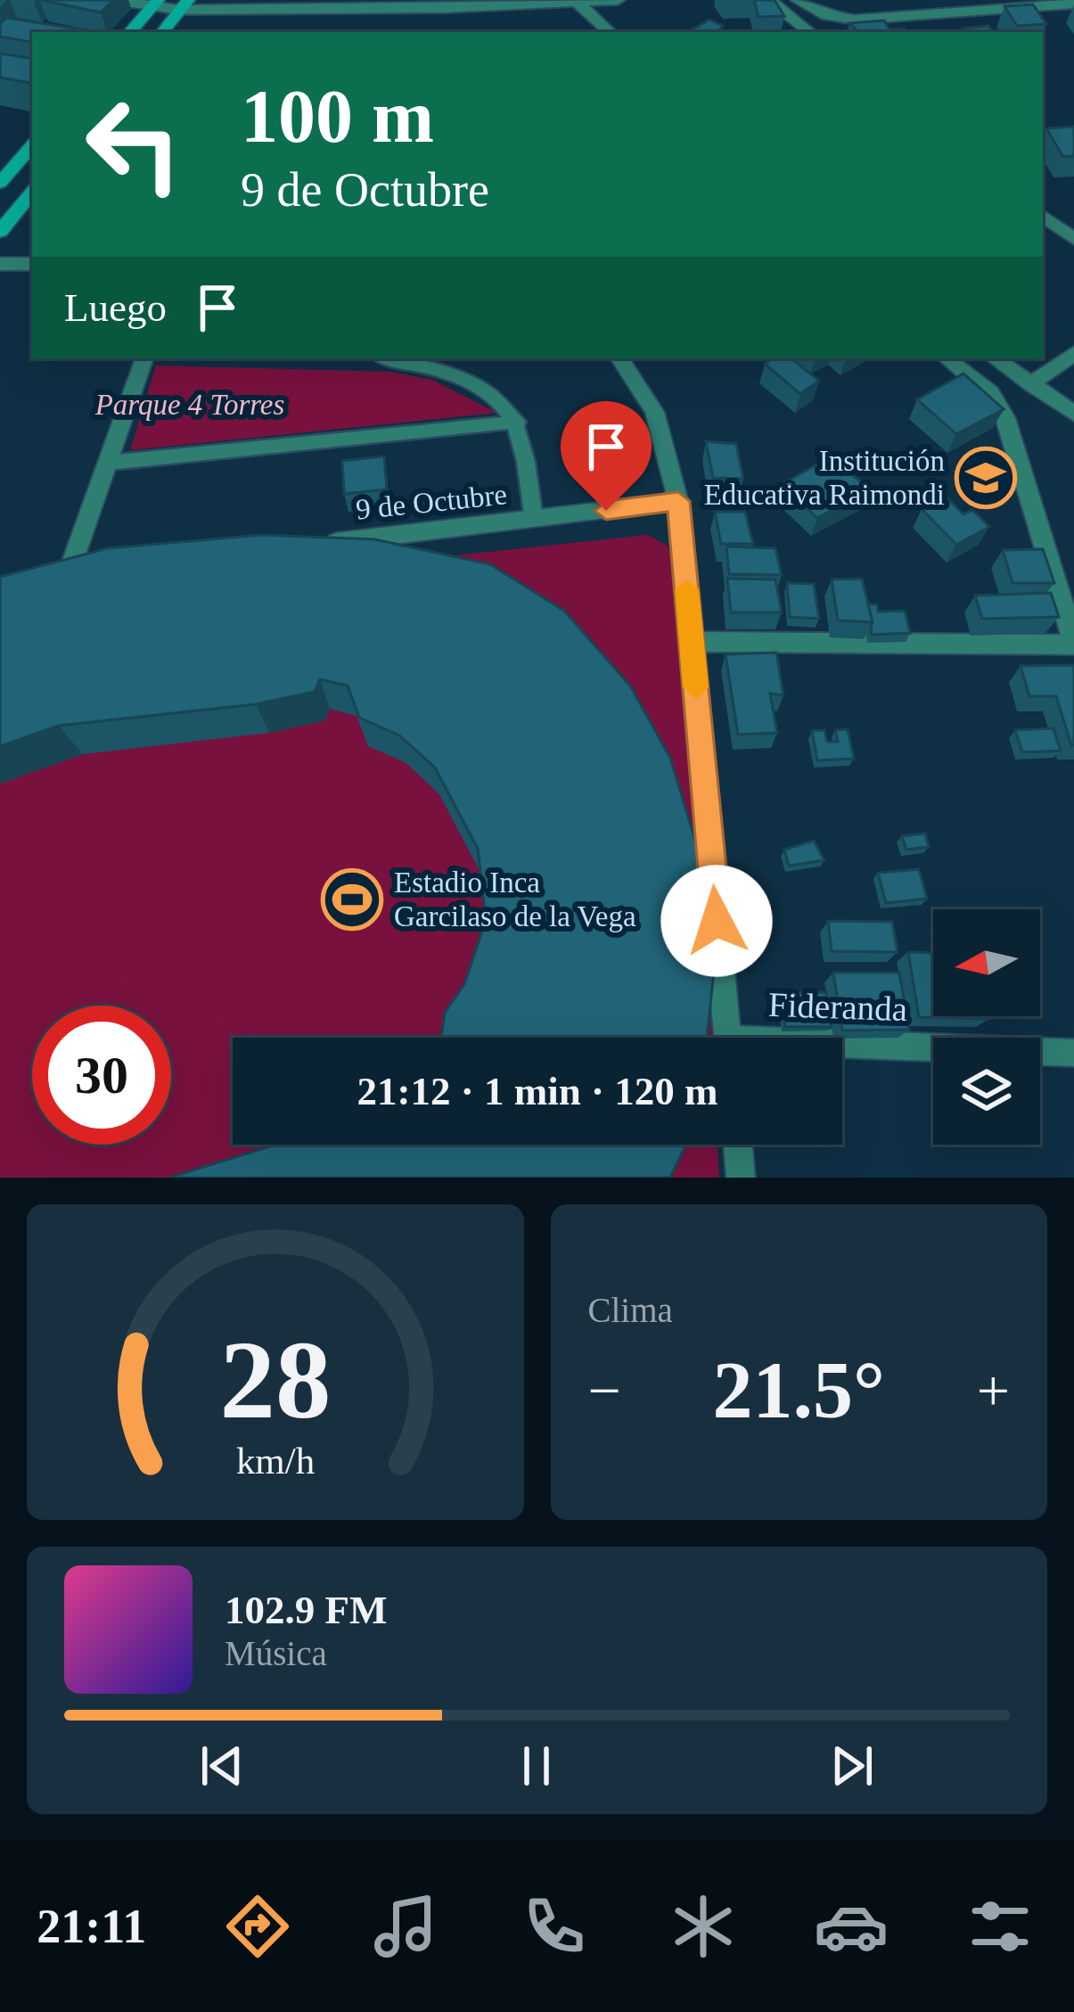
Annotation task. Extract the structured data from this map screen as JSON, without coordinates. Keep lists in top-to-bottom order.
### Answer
{
  "streets": {
    "street": ["9 de Octubre", "Fideranda"]
  },
  "parks": ["Parque 4 Torres"],
  "places": {
    "school or university": ["Institución Educativa Raimondi"],
    "sports": ["Estadio Inca Garcilaso de la Vega"]
  },
  "north": "left",
  "page": {
    "turn": ["100 m", "9 de Octubre"],
    "then": "Luego",
    "limit": "30",
    "trip": "21:12 · 1 min · 120 m",
    "tile": "Clima",
    "heat": ["−", "21.5°", "+"],
    "song": ["102.9 FM", "Música"],
    "tabs": "21:11",
    "gauge": ["28", "km/h"]
  }
}
